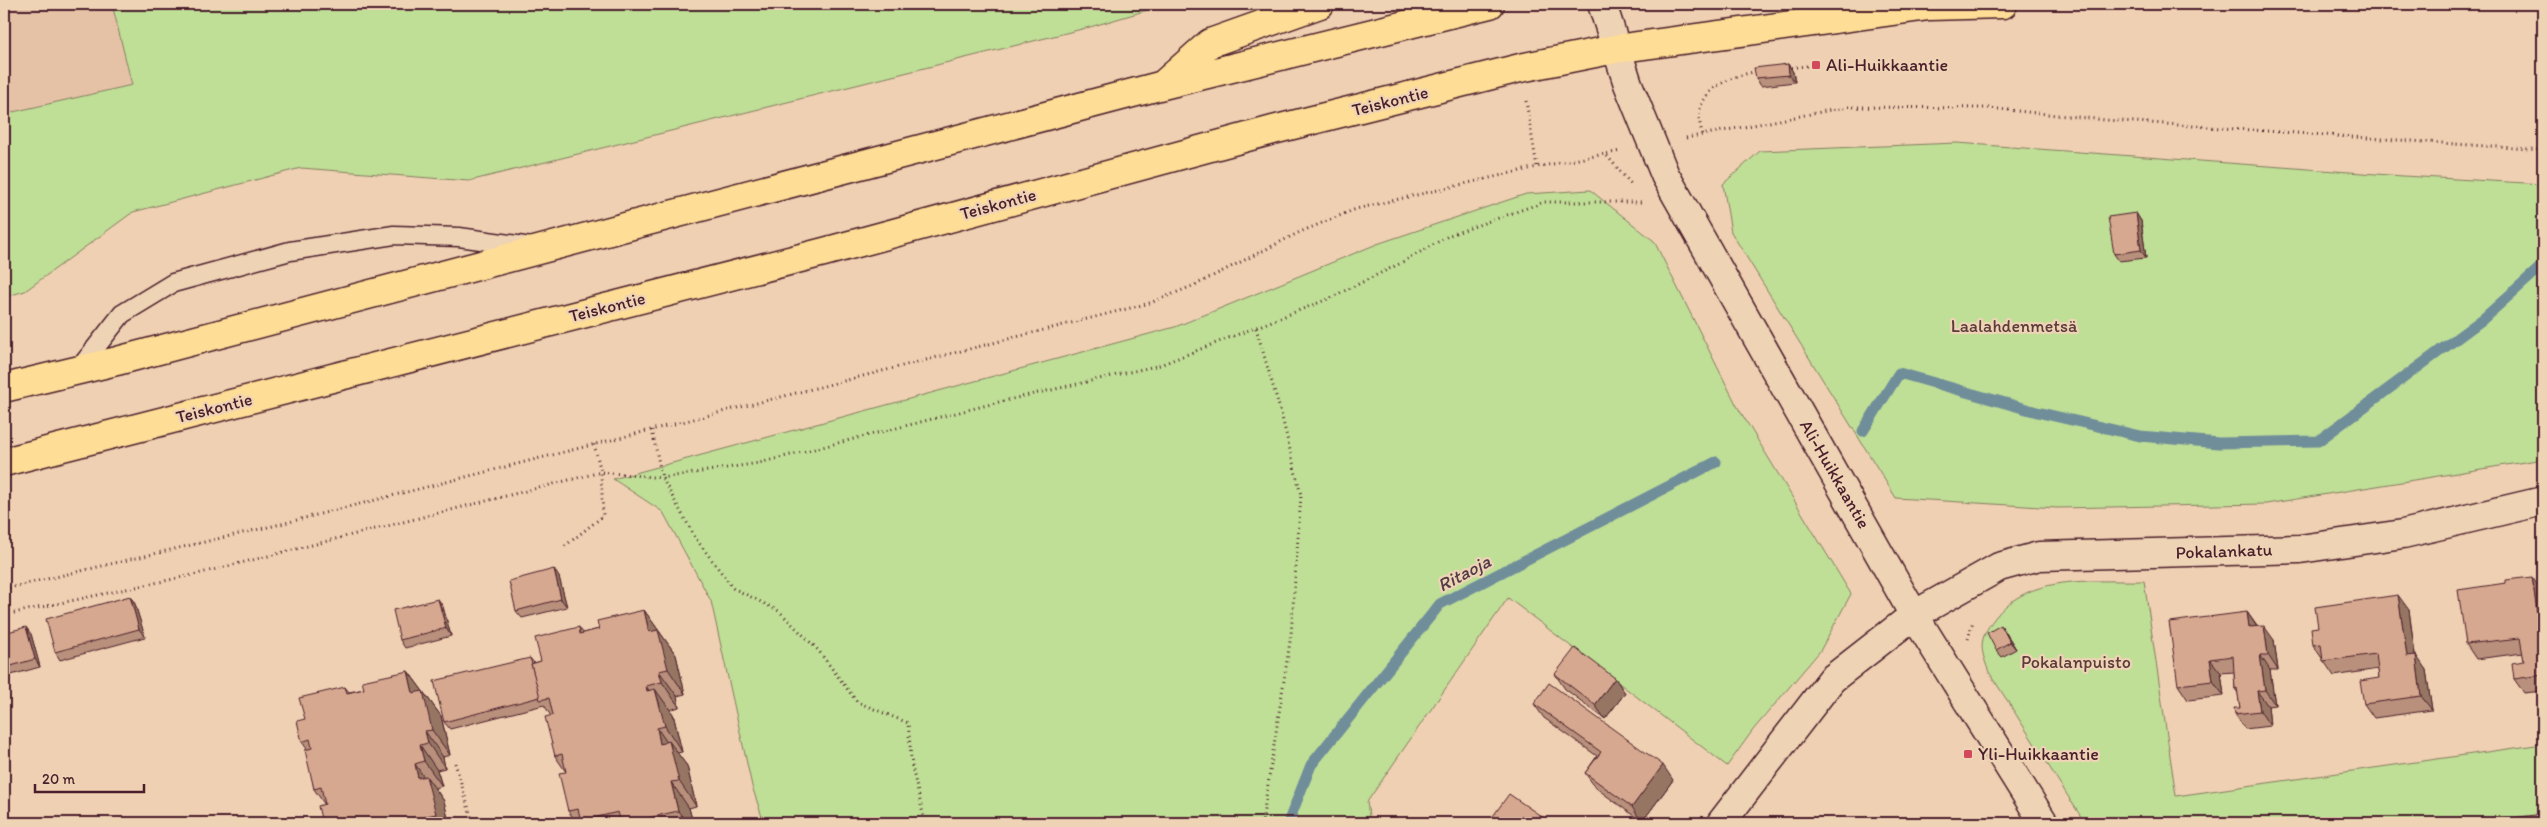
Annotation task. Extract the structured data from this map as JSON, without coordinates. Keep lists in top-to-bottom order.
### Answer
{
  "streets": {
    "highway": ["Teiskontie"],
    "street": ["Ali-Huikkaantie", "Pokalankatu"]
  },
  "crossings": [
    ["Teiskontie", "Ali-Huikkaantie"],
    ["Ali-Huikkaantie", "Pokalankatu"]
  ],
  "water": ["Ritaoja"],
  "parks": ["Laalahdenmetsä", "Pokalanpuisto"],
  "places": {
    "transit": ["Ali-Huikkaantie", "Yli-Huikkaantie"]
  },
  "scale_bar": "20 m"
}
